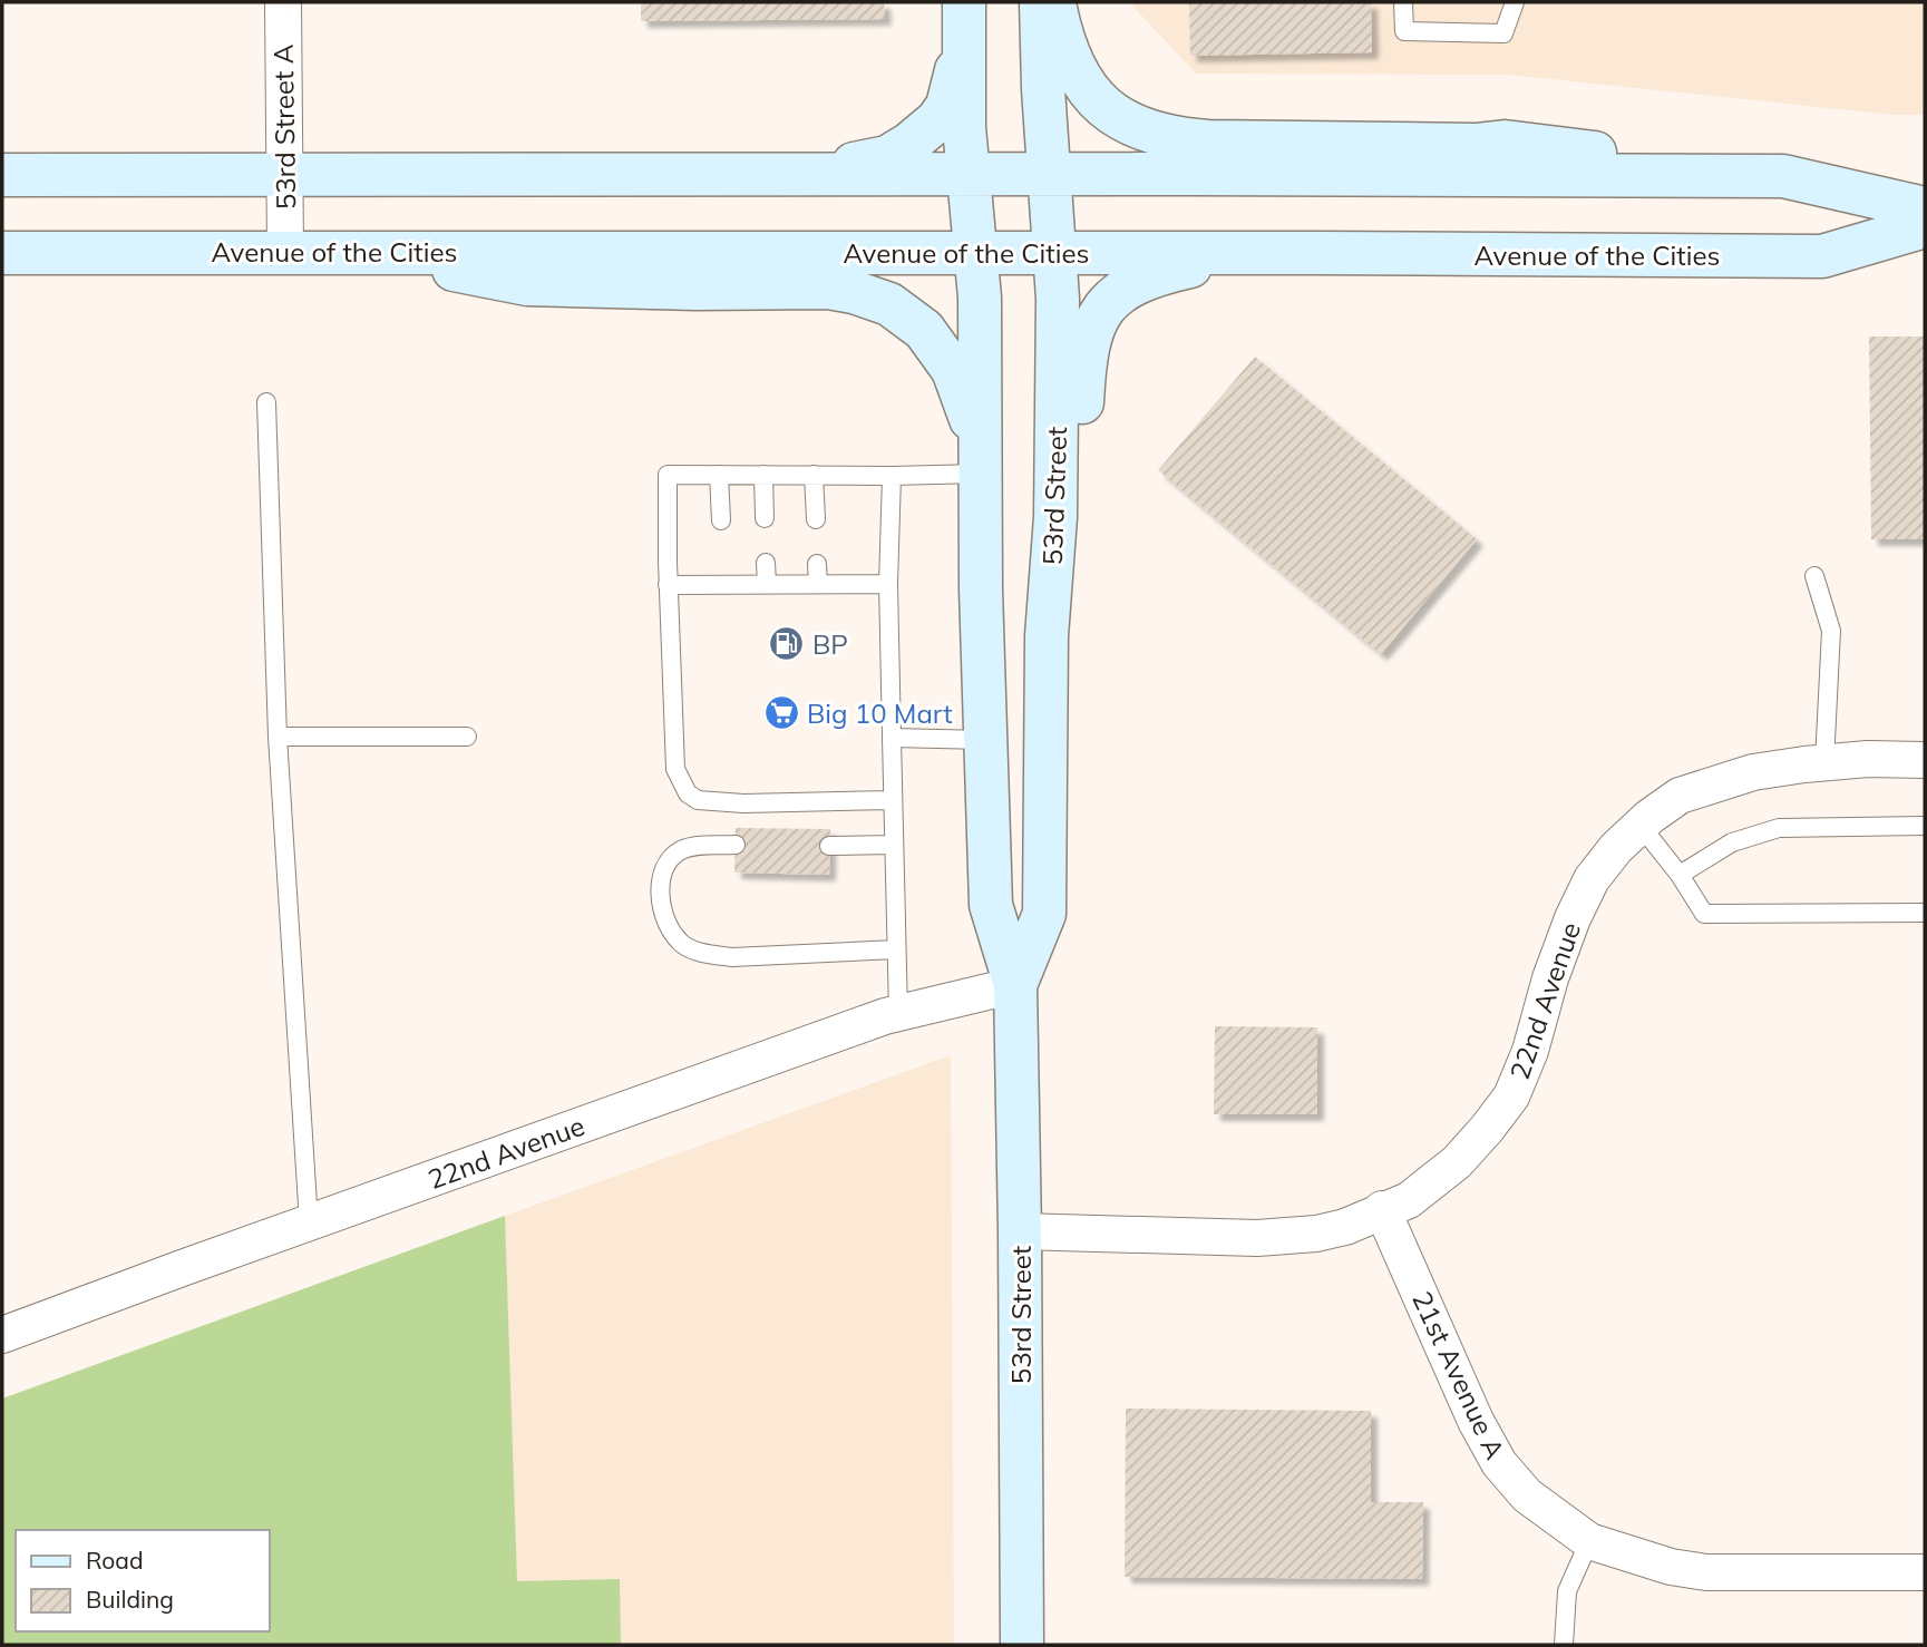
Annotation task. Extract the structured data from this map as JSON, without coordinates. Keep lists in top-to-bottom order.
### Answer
{
  "streets": {
    "main road": ["Avenue of the Cities", "53rd Street"],
    "street": ["53rd Street A", "22nd Avenue", "21st Avenue A"]
  },
  "crossings": [
    ["53rd Street A", "Avenue of the Cities"],
    ["Avenue of the Cities", "53rd Street"],
    ["53rd Street", "22nd Avenue"],
    ["22nd Avenue", "21st Avenue A"]
  ],
  "places": {
    "fuel station": ["BP"],
    "supermarket": ["Big 10 Mart"]
  },
  "legend": ["Road", "Building"]
}
